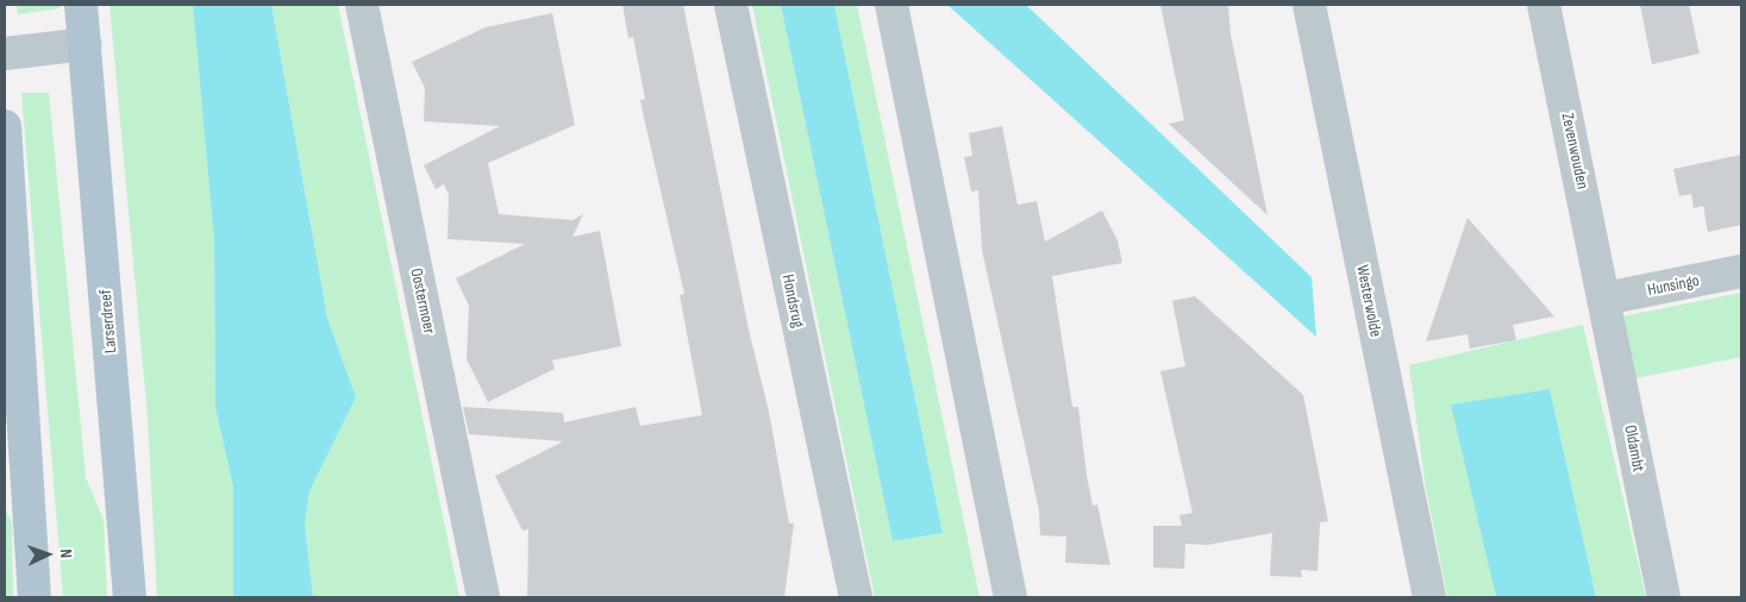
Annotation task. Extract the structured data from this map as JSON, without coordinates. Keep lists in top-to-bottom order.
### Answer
{
  "streets": {
    "main road": ["Larserdreef"],
    "street": [
      "Zevenwouden",
      "Hunsingo",
      "Oostermoer",
      "Hondsrug",
      "Westerwolde",
      "Oldambt"
    ]
  },
  "crossings": [
    ["Zevenwouden", "Hunsingo"],
    ["Zevenwouden", "Oldambt"],
    ["Hunsingo", "Oldambt"]
  ],
  "north": "right"
}
